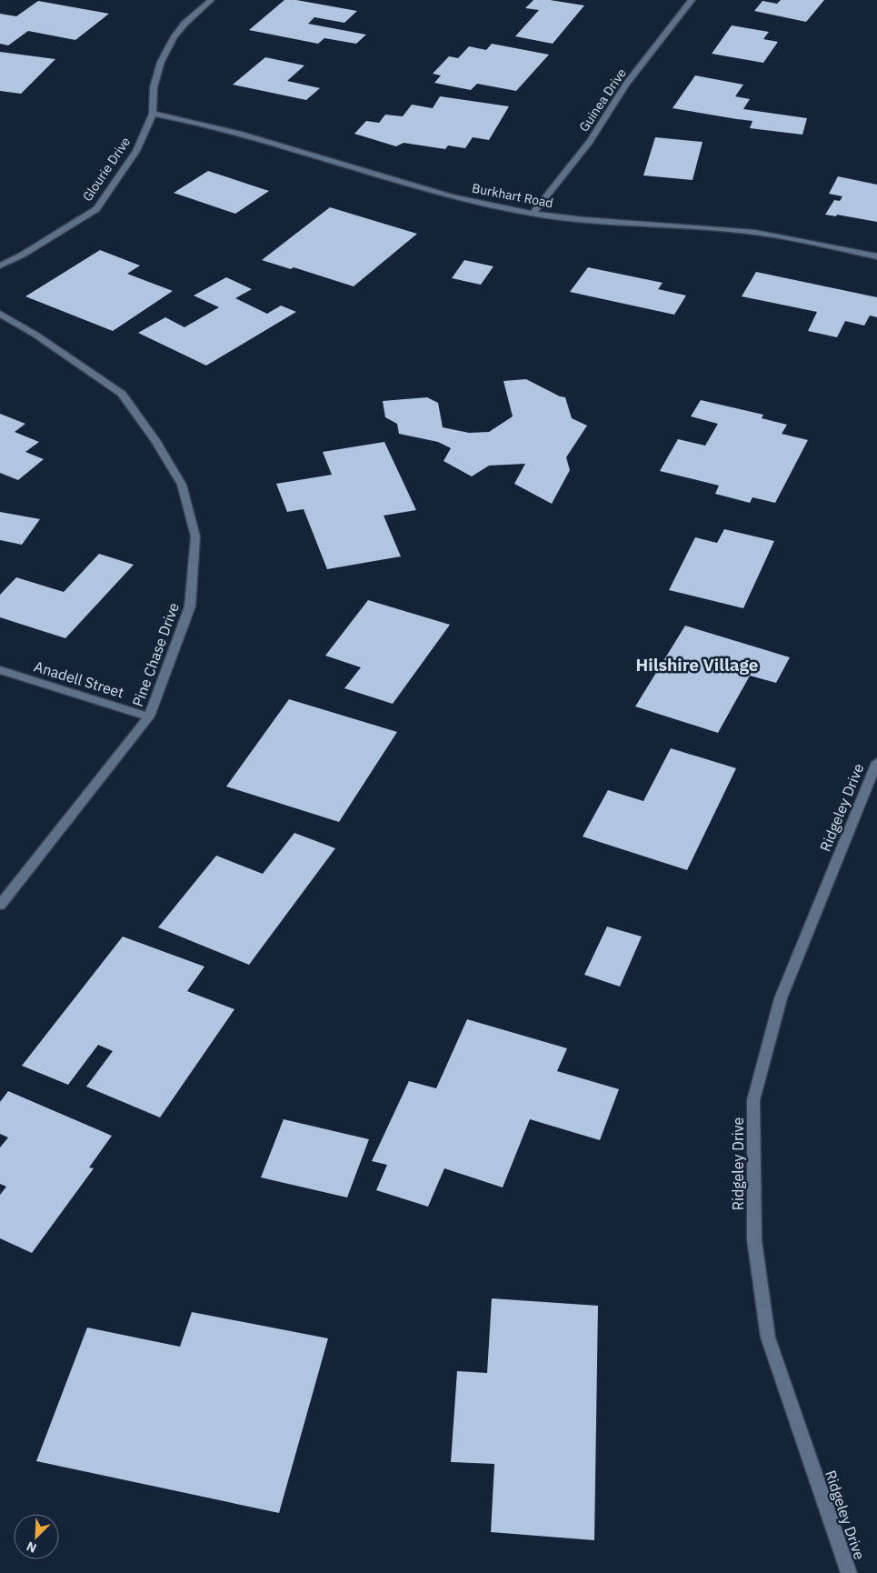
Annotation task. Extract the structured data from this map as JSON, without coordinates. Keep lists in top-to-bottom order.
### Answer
{
  "streets": {
    "street": [
      "Guinea Drive",
      "Glourie Drive",
      "Burkhart Road",
      "Pine Chase Drive",
      "Anadell Street",
      "Ridgeley Drive"
    ]
  },
  "crossings": [
    ["Guinea Drive", "Burkhart Road"],
    ["Glourie Drive", "Burkhart Road"],
    ["Pine Chase Drive", "Anadell Street"]
  ],
  "districts": ["Hilshire Village"],
  "north": "bottom left"
}
